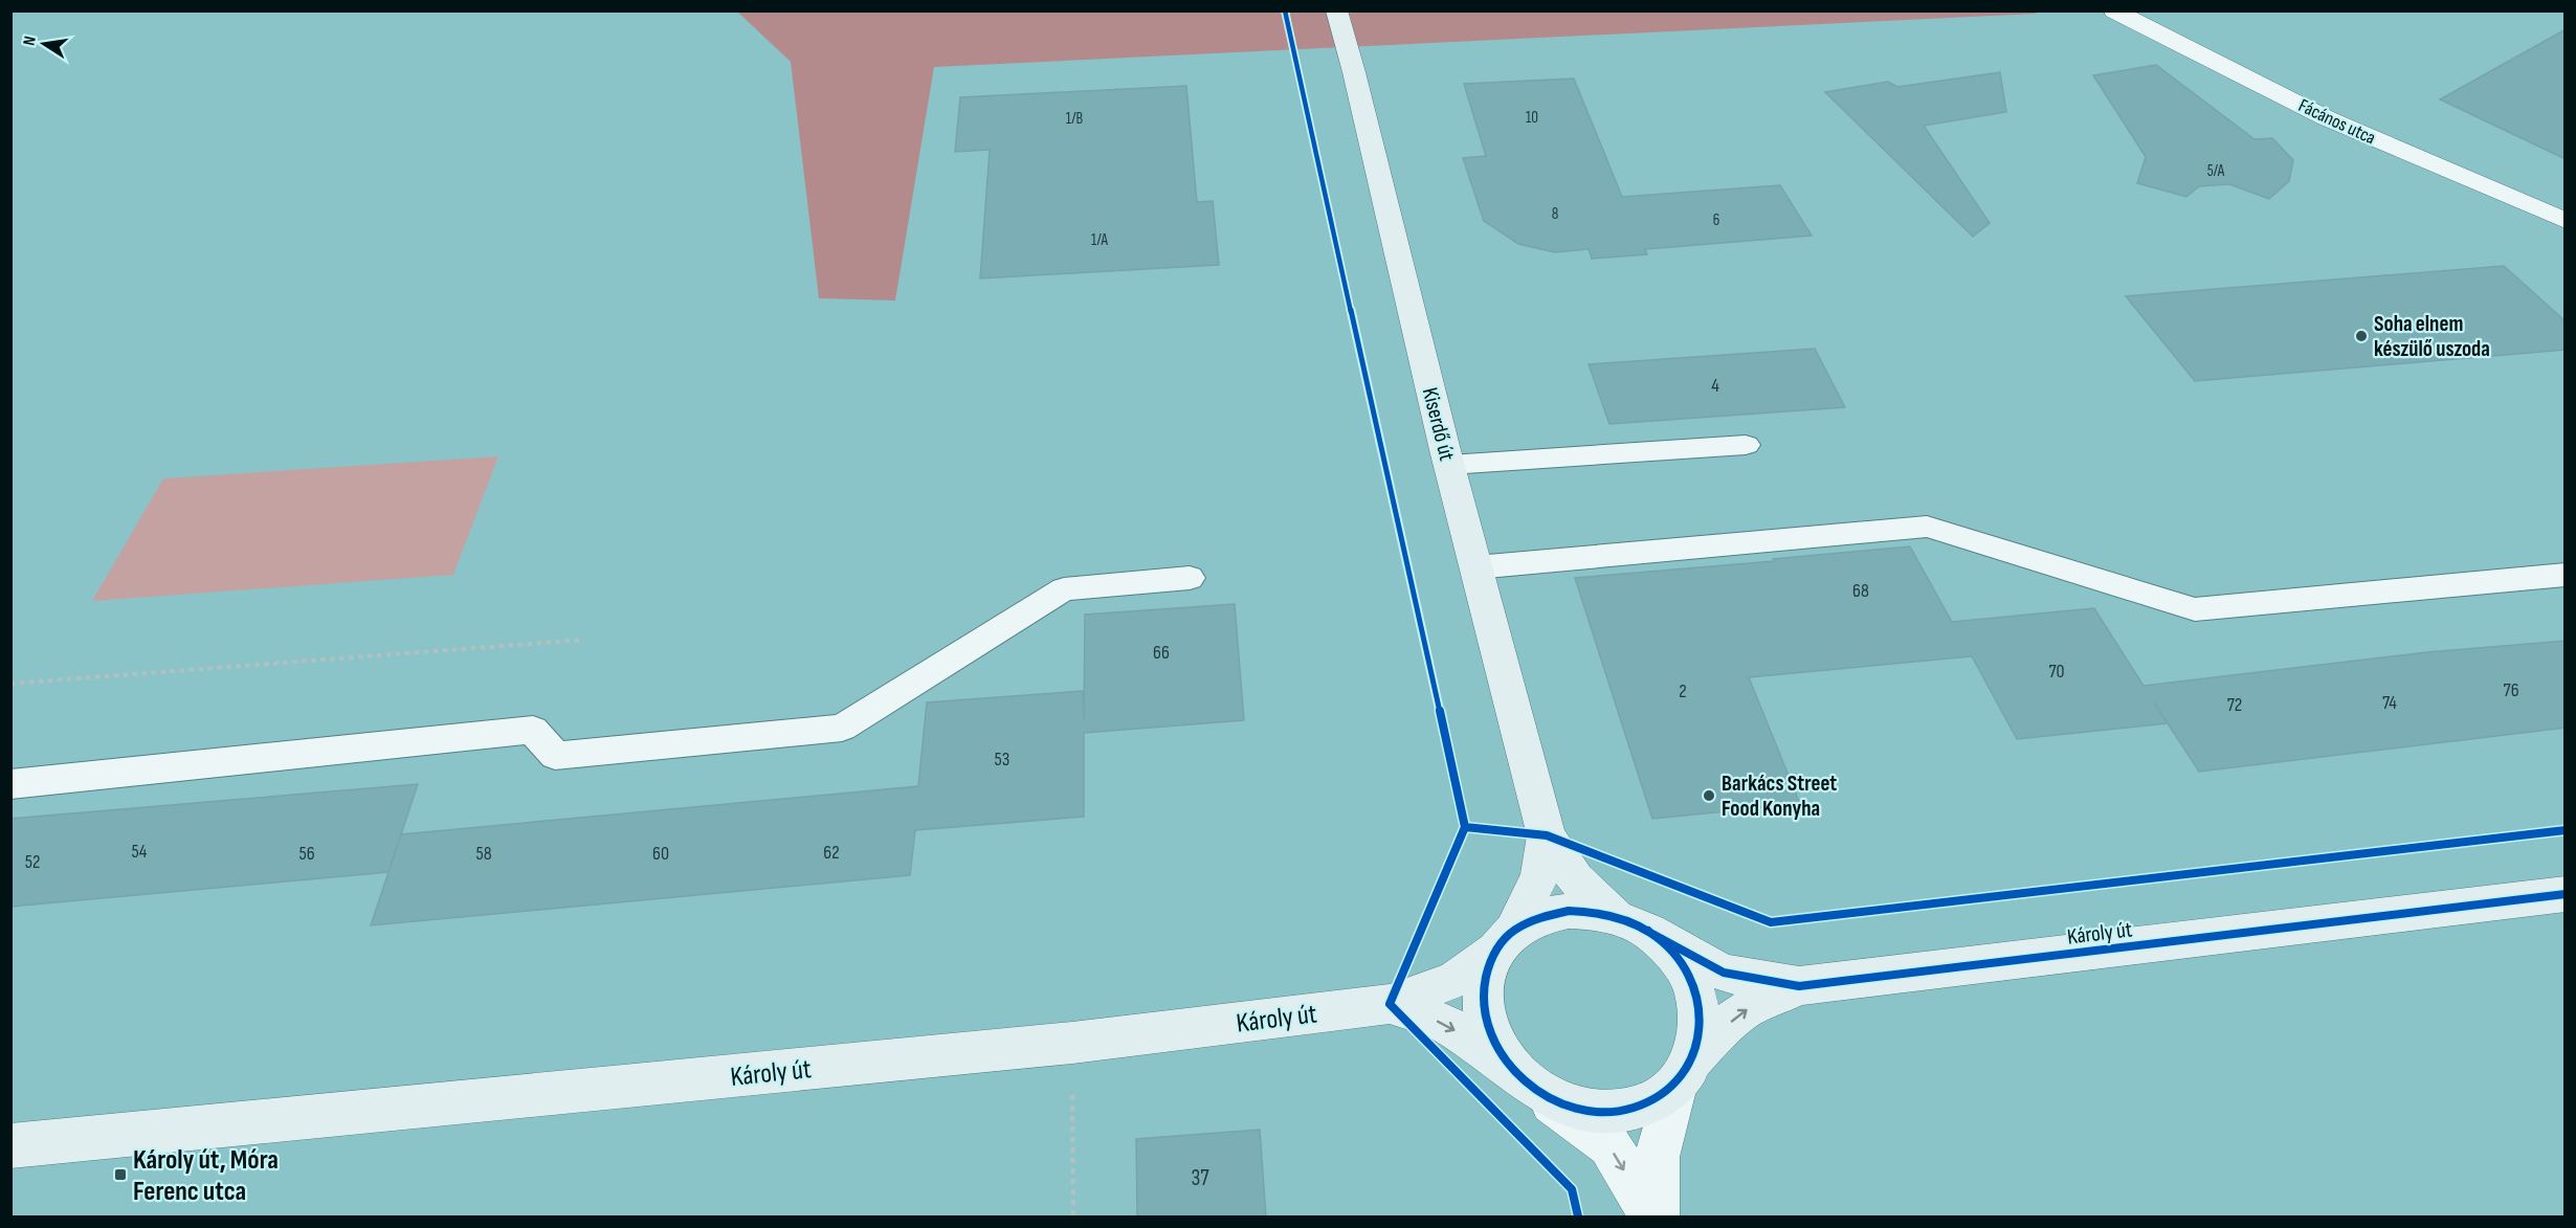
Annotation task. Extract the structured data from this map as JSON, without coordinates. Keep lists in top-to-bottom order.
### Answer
{
  "streets": {
    "street": ["Fácános utca", "Kiserdő út", "Károly út"]
  },
  "crossings": [
    ["Kiserdő út", "Károly út"]
  ],
  "places": {
    "other": ["Soha elnem készülő uszoda", "Barkács Street Food Konyha"],
    "transit": ["Károly út, Móra Ferenc utca"]
  },
  "house_numbers": [
    "10",
    "1/B",
    "5/A",
    "8",
    "6",
    "1/A",
    "4",
    "68",
    "66",
    "70",
    "76",
    "2",
    "74",
    "72",
    "53",
    "54",
    "62",
    "56",
    "58",
    "60",
    "52",
    "37"
  ],
  "north": "left"
}
